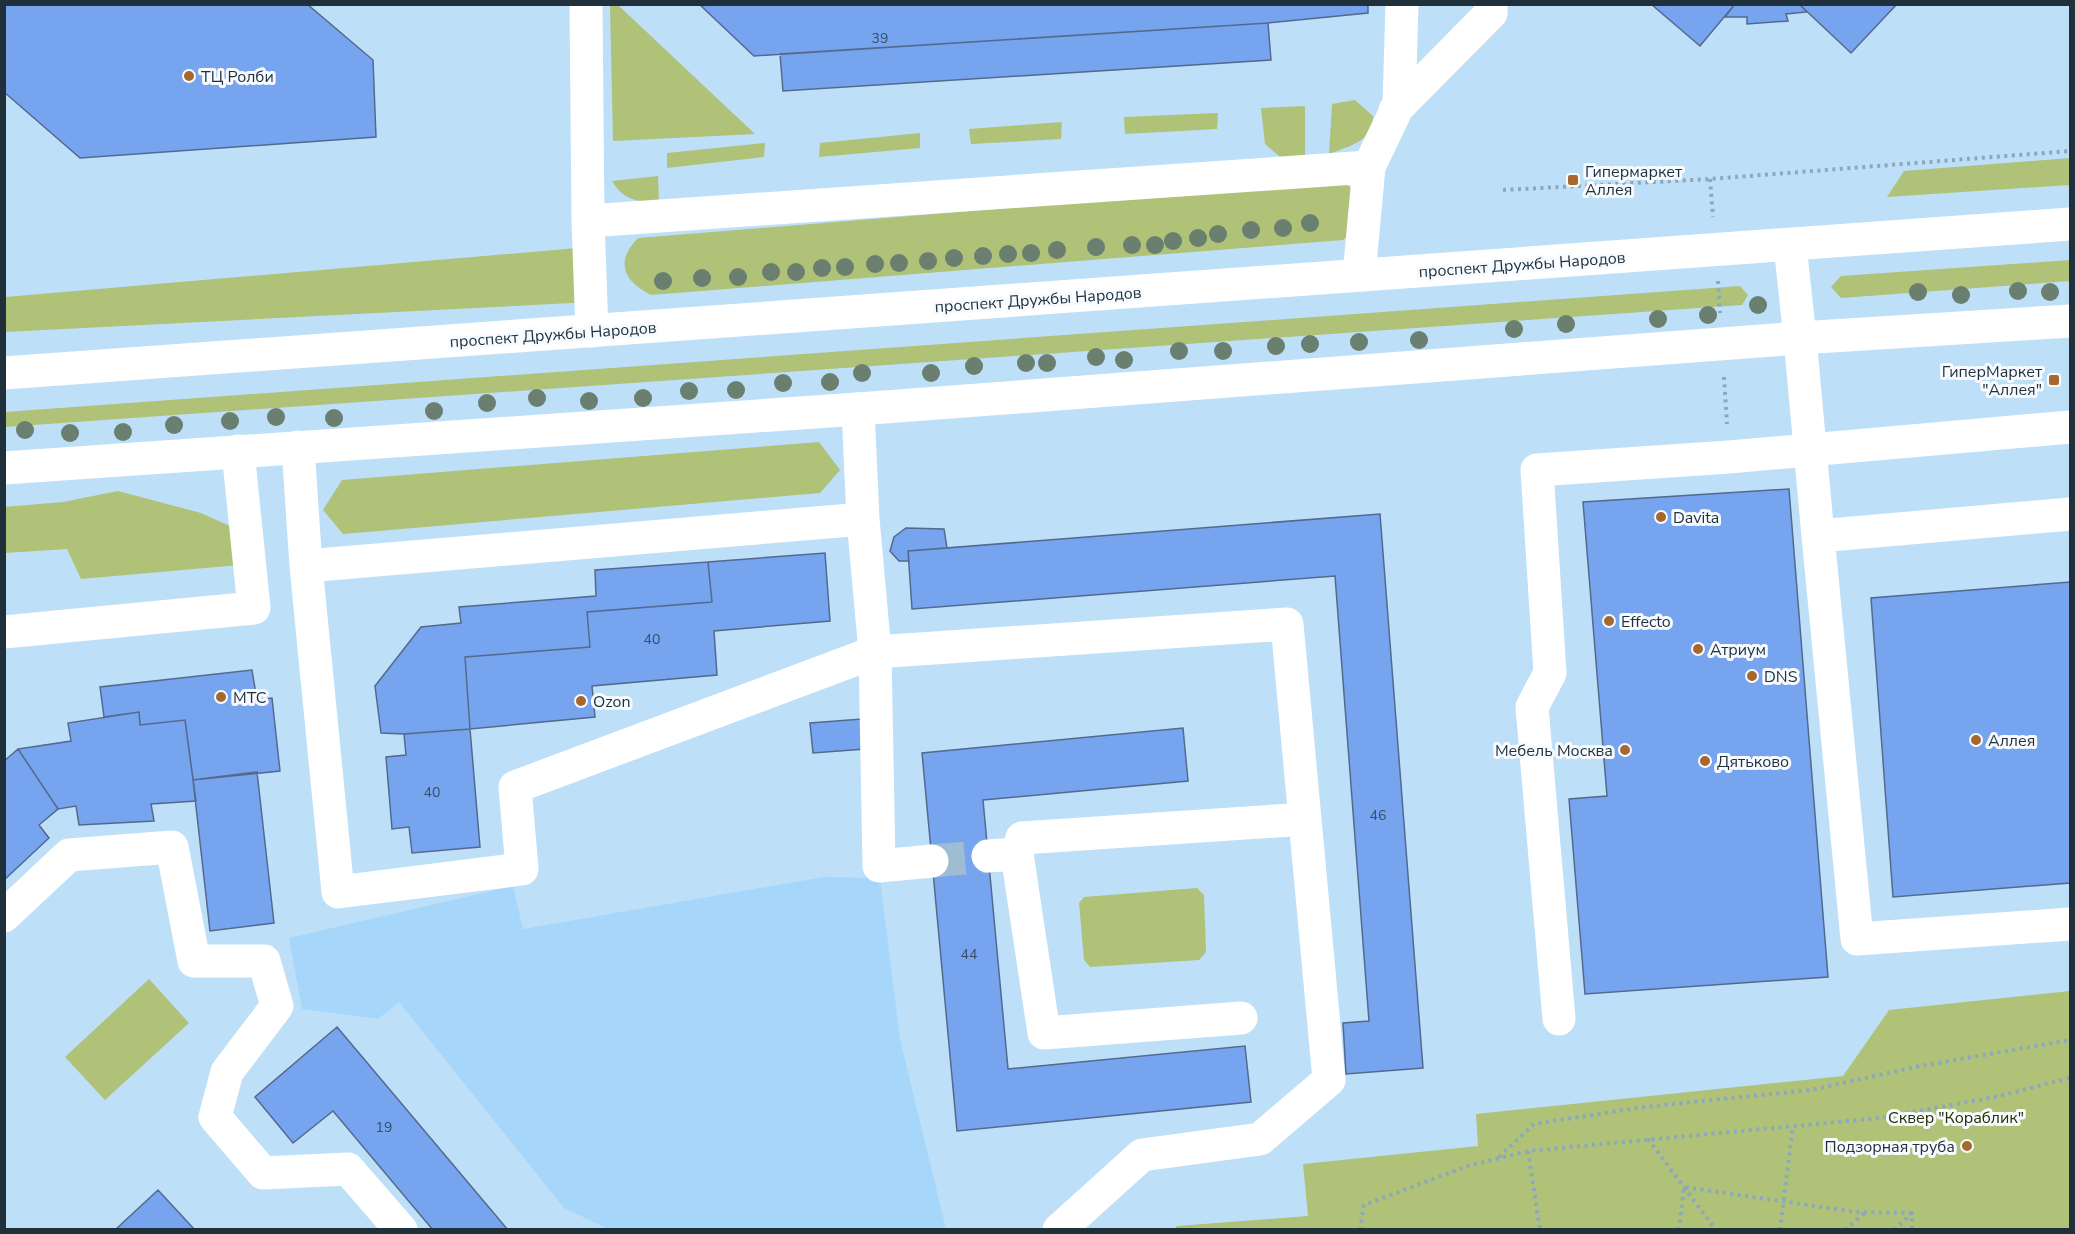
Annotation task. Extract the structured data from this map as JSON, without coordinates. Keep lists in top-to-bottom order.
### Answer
{
  "streets": {
    "main road": ["проспект Дружбы Народов"]
  },
  "parks": ["Сквер \"Кораблик\""],
  "places": {
    "other": [
      "ТЦ Ролби",
      "Davita",
      "Effecto",
      "Атриум",
      "DNS",
      "МТС",
      "Ozon",
      "Аллея",
      "Мебель Москва",
      "Дятьково",
      "Подзорная труба"
    ],
    "transit": ["Гипермаркет Аллея", "ГиперМаркет \"Аллея\""]
  },
  "house_numbers": [
    "39",
    "40",
    "40",
    "46",
    "44",
    "19"
  ]
}
